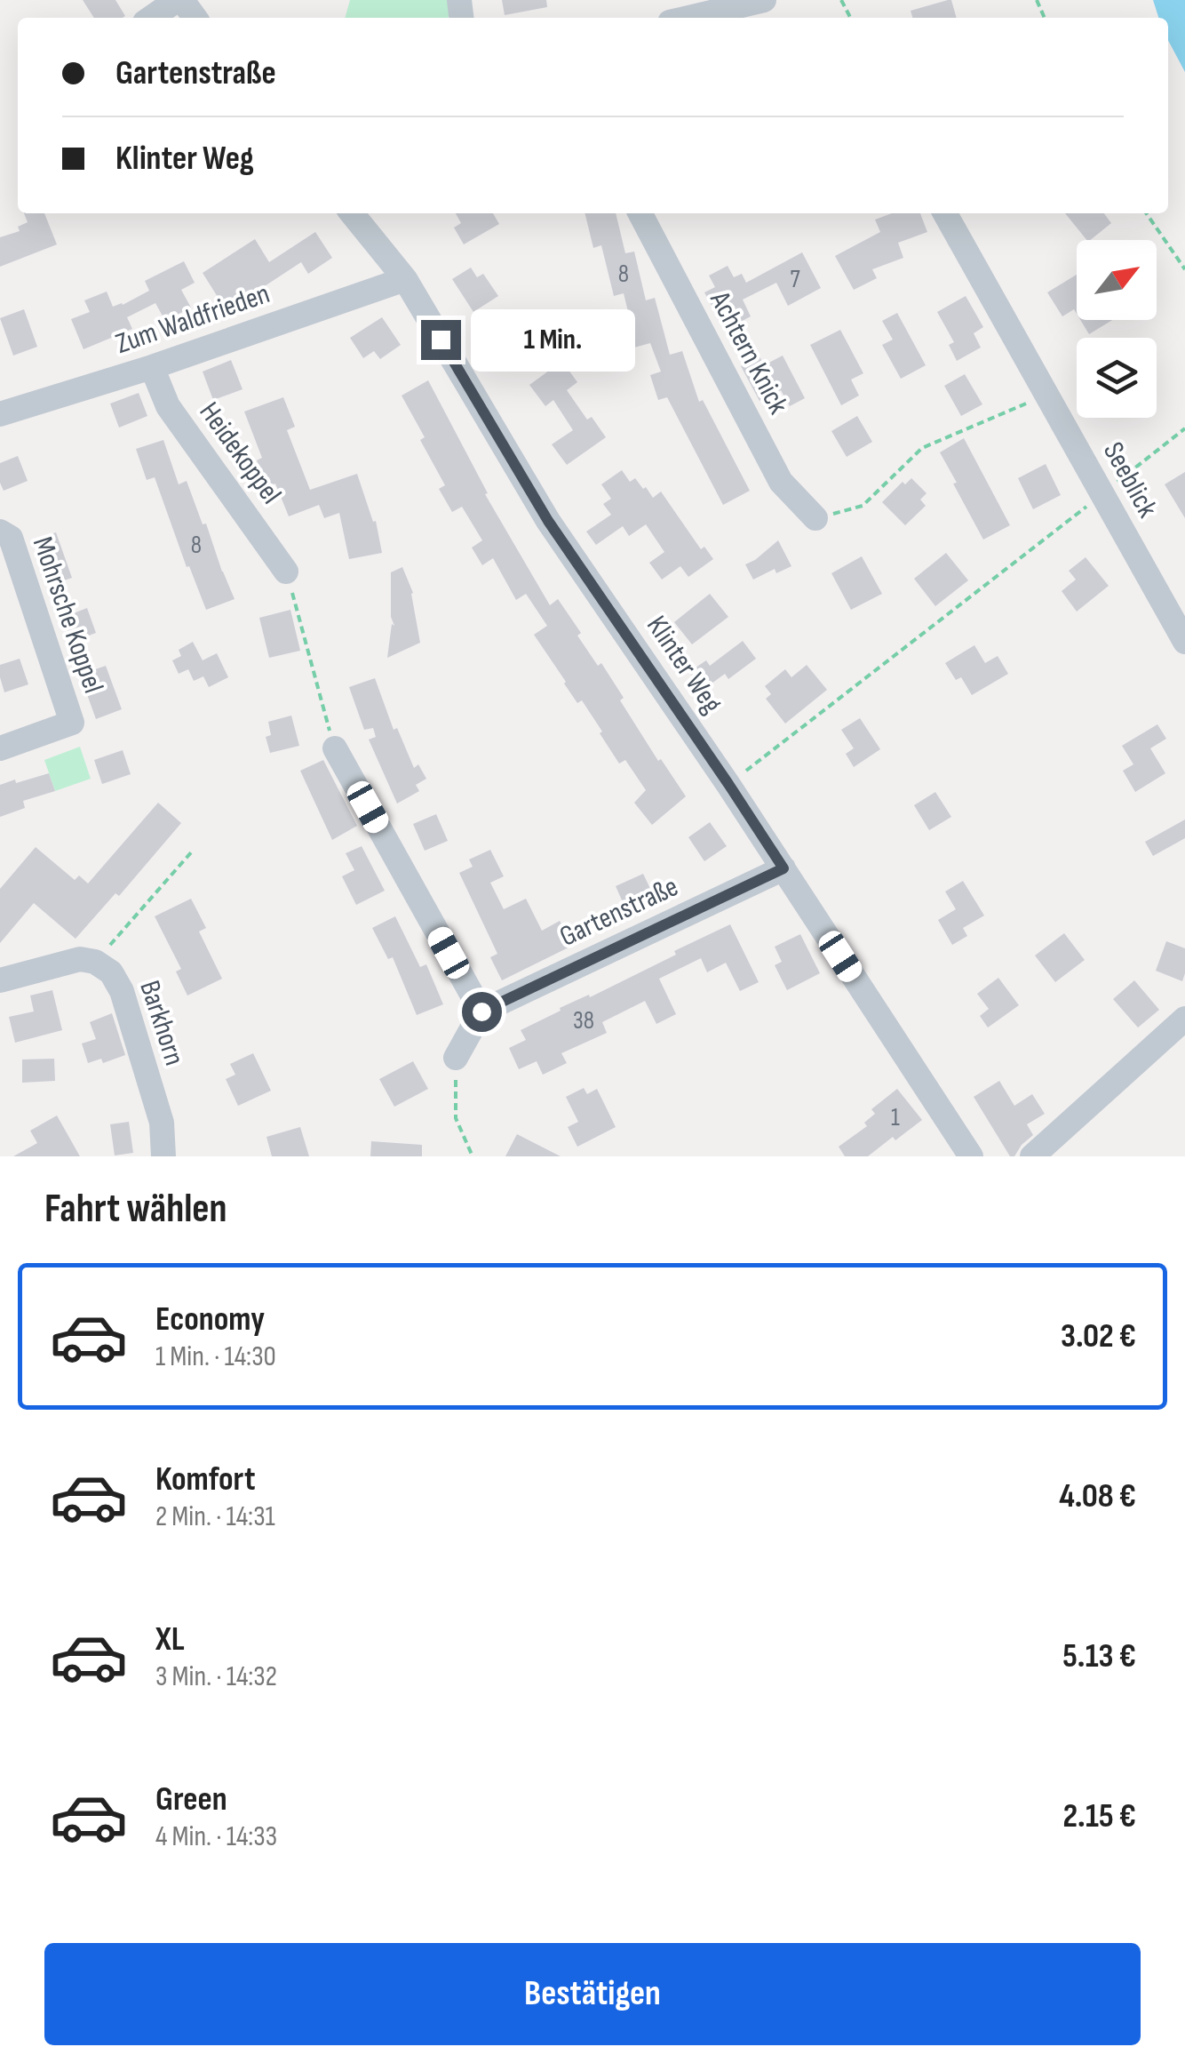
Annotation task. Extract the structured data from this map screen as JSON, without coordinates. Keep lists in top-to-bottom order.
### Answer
{
  "streets": {
    "street": [
      "Zum Waldfrieden",
      "Achtern Knick",
      "Heidekoppel",
      "Seeblick",
      "Mohrsche Koppel",
      "Klinter Weg",
      "Gartenstraße",
      "Barkhorn"
    ]
  },
  "crossings": [
    ["Zum Waldfrieden", "Heidekoppel"],
    ["Zum Waldfrieden", "Klinter Weg"],
    ["Klinter Weg", "Gartenstraße"]
  ],
  "house_numbers": [
    "8",
    "7",
    "8",
    "38",
    "1"
  ],
  "north": "top right",
  "page": {
    "banner": ["Gartenstraße", "Klinter Weg"],
    "bubble": "1 Min.",
    "heading": "Fahrt wählen",
    "list": [
      {
        "name": "Economy",
        "note": "1 Min. · 14:30",
        "value": "3.02 €"
      },
      {
        "name": "Komfort",
        "note": "2 Min. · 14:31",
        "value": "4.08 €"
      },
      {
        "name": "XL",
        "note": "3 Min. · 14:32",
        "value": "5.13 €"
      },
      {
        "name": "Green",
        "note": "4 Min. · 14:33",
        "value": "2.15 €"
      }
    ],
    "buttons": "Bestätigen"
  }
}
